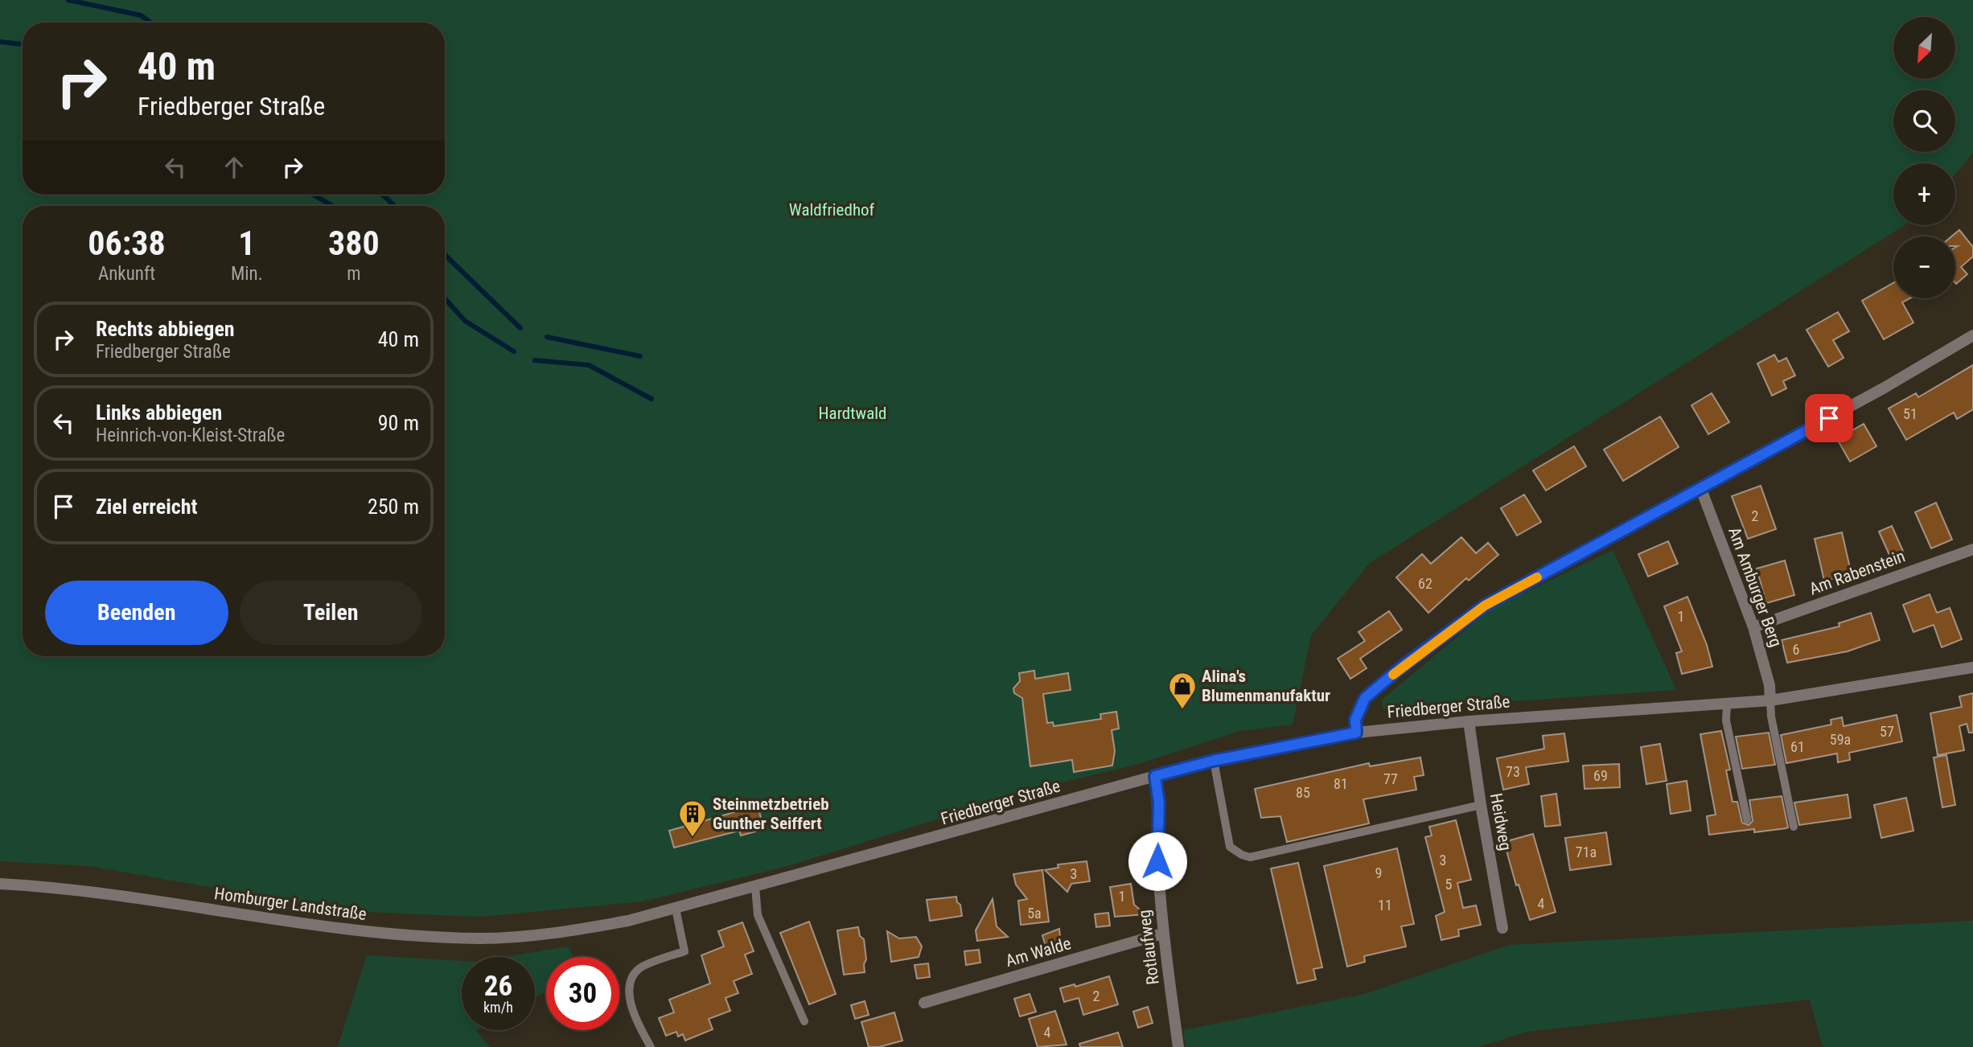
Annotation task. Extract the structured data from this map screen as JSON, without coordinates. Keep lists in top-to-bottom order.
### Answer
{
  "streets": {
    "street": [
      "Am Rabenstein",
      "Am Amburger Berg",
      "Friedberger Straße",
      "Heidweg",
      "Homburger Landstraße",
      "Rotlaufweg",
      "Am Walde"
    ]
  },
  "crossings": [
    ["Am Rabenstein", "Am Amburger Berg"],
    ["Am Amburger Berg", "Friedberger Straße"],
    ["Friedberger Straße", "Heidweg"],
    ["Friedberger Straße", "Homburger Landstraße"],
    ["Friedberger Straße", "Rotlaufweg"],
    ["Rotlaufweg", "Am Walde"]
  ],
  "parks": ["Waldfriedhof", "Hardtwald"],
  "places": {
    "shop": ["Alina's Blumenmanufaktur"],
    "building": ["Steinmetzbetrieb Gunther Seiffert"]
  },
  "house_numbers": [
    "51",
    "2",
    "62",
    "1",
    "6",
    "57",
    "59a",
    "61",
    "73",
    "69",
    "77",
    "81",
    "85",
    "71a",
    "3",
    "9",
    "3",
    "5",
    "1",
    "4",
    "11",
    "5a",
    "2",
    "4"
  ],
  "north": "bottom left",
  "page": {
    "map_buttons": ["+", "−"],
    "turn": ["40 m", "Friedberger Straße"],
    "eta": [
      "06:38",
      "Ankunft",
      "1",
      "Min.",
      "380",
      "m"
    ],
    "list": [
      {
        "name": "Rechts abbiegen",
        "note": "Friedberger Straße",
        "value": "40 m"
      },
      {
        "name": "Links abbiegen",
        "note": "Heinrich-von-Kleist-Straße",
        "value": "90 m"
      },
      {
        "name": "Ziel erreicht",
        "value": "250 m"
      }
    ],
    "buttons": ["Beenden", "Teilen"],
    "speed": "26 km/h",
    "limit": "30"
  }
}
